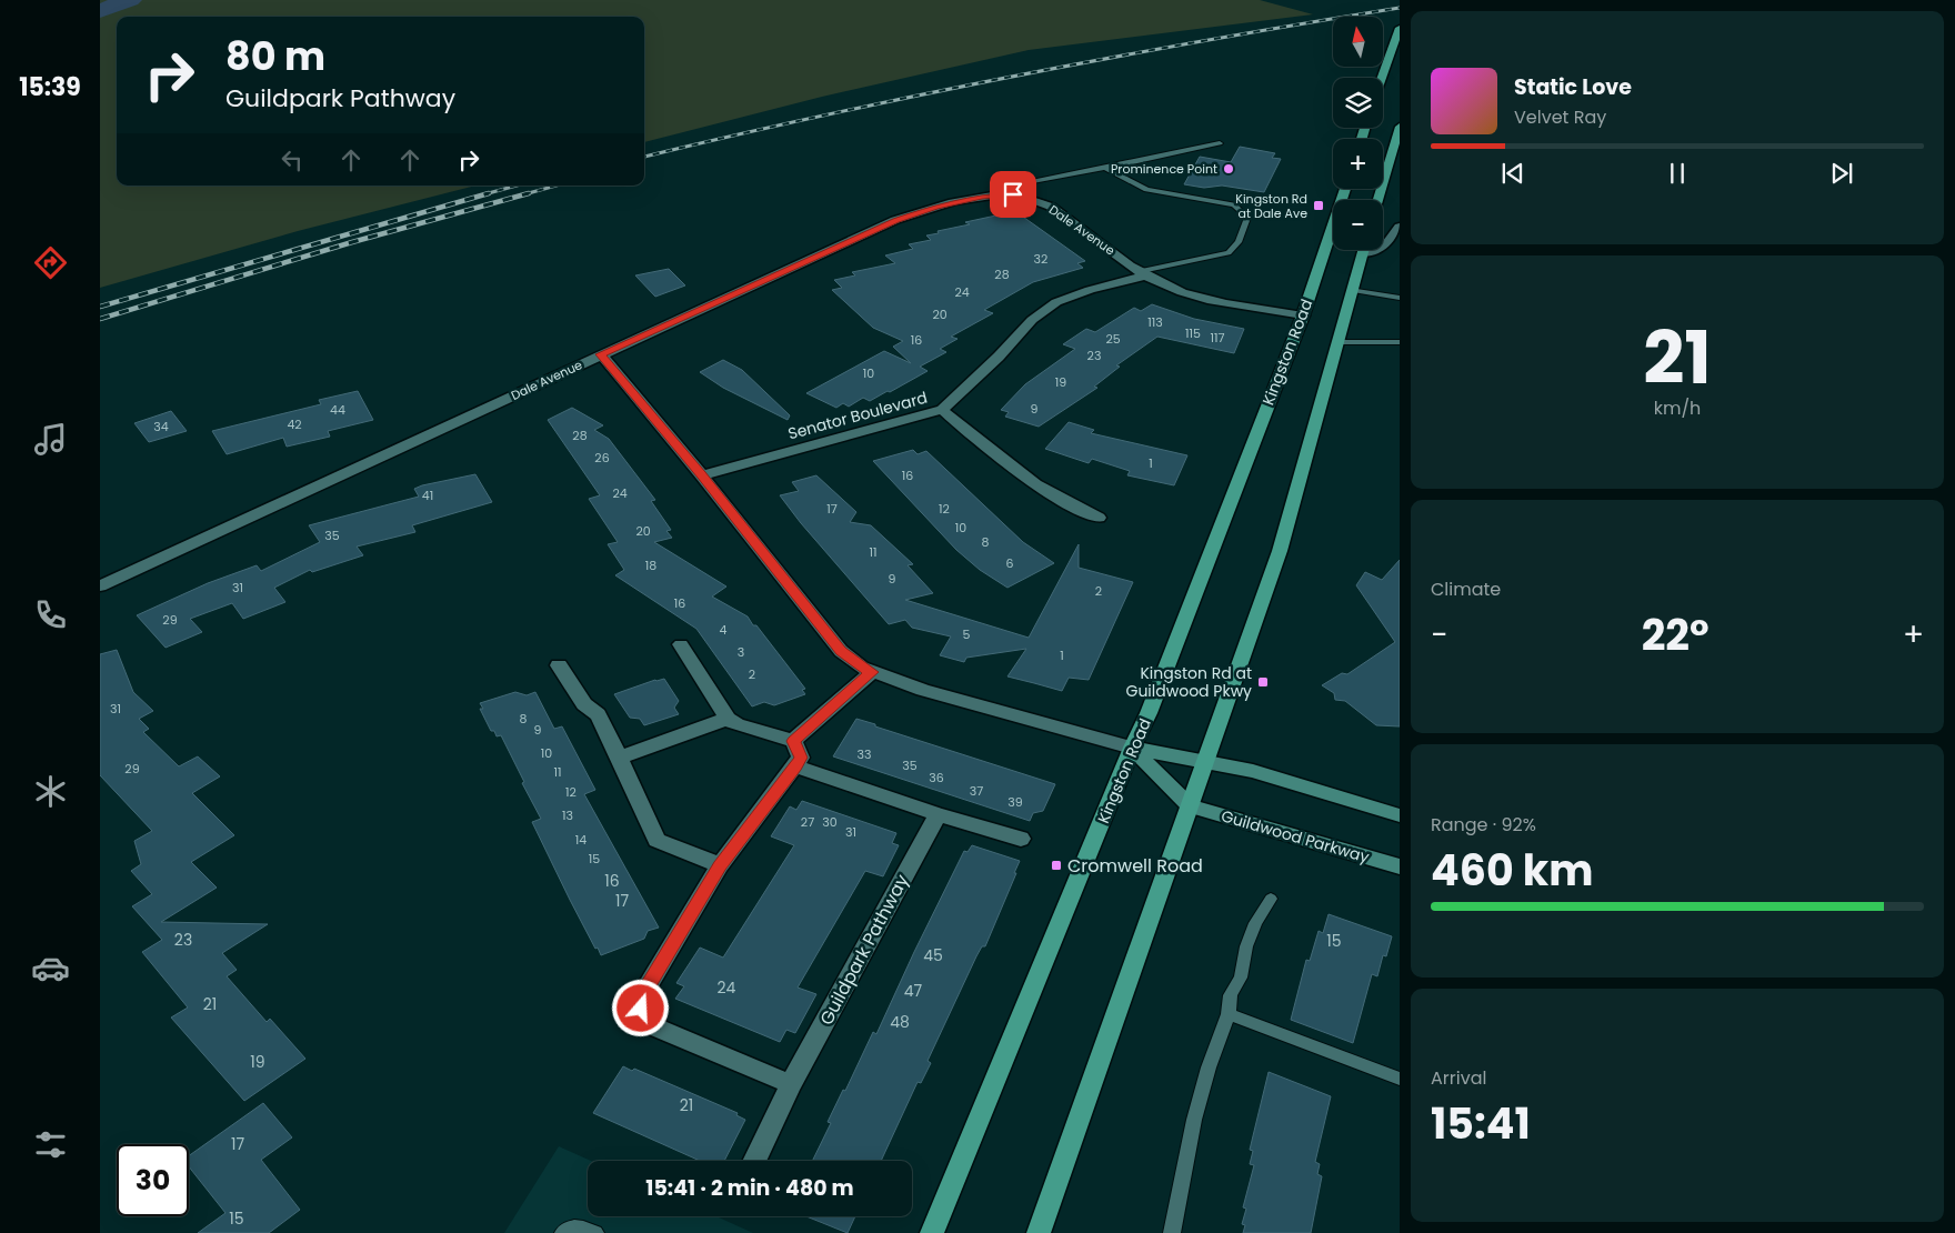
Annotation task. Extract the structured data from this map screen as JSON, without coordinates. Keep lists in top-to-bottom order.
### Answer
{
  "streets": {
    "main road": ["Kingston Road"],
    "street": [
      "Dale Avenue",
      "Senator Boulevard",
      "Guildwood Parkway",
      "Guildpark Pathway"
    ]
  },
  "crossings": [
    ["Dale Avenue", "Kingston Road"],
    ["Dale Avenue", "Senator Boulevard"]
  ],
  "places": {
    "other": ["Prominence Point"],
    "transit": ["Kingston Rd at Dale Ave", "Kingston Rd at Guildwood Pkwy", "Cromwell Road"]
  },
  "house_numbers": [
    "32",
    "28",
    "24",
    "20",
    "113",
    "115",
    "117",
    "25",
    "16",
    "23",
    "10",
    "19",
    "9",
    "44",
    "42",
    "34",
    "28",
    "26",
    "1",
    "16",
    "24",
    "41",
    "17",
    "12",
    "10",
    "20",
    "35",
    "8",
    "11",
    "6",
    "18",
    "9",
    "31",
    "2",
    "16",
    "29",
    "4",
    "5",
    "3",
    "1",
    "2",
    "31",
    "8",
    "9",
    "10",
    "33",
    "35",
    "29",
    "11",
    "36",
    "37",
    "12",
    "39",
    "13",
    "27",
    "30",
    "31",
    "14",
    "15",
    "16",
    "17",
    "23",
    "15",
    "45",
    "24",
    "47",
    "21",
    "48",
    "19",
    "21",
    "17",
    "15"
  ],
  "north": "top",
  "page": {
    "tabs": "15:39",
    "map_buttons": ["+", "−"],
    "turn": ["80 m", "Guildpark Pathway"],
    "song": ["Static Love", "Velvet Ray"],
    "tile": [
      ["21", "km/h"],
      "Climate",
      ["Range · 92%", "460 km"],
      ["Arrival", "15:41"]
    ],
    "heat": ["−", "22°", "+"],
    "limit": "30",
    "trip": "15:41 · 2 min · 480 m"
  }
}
